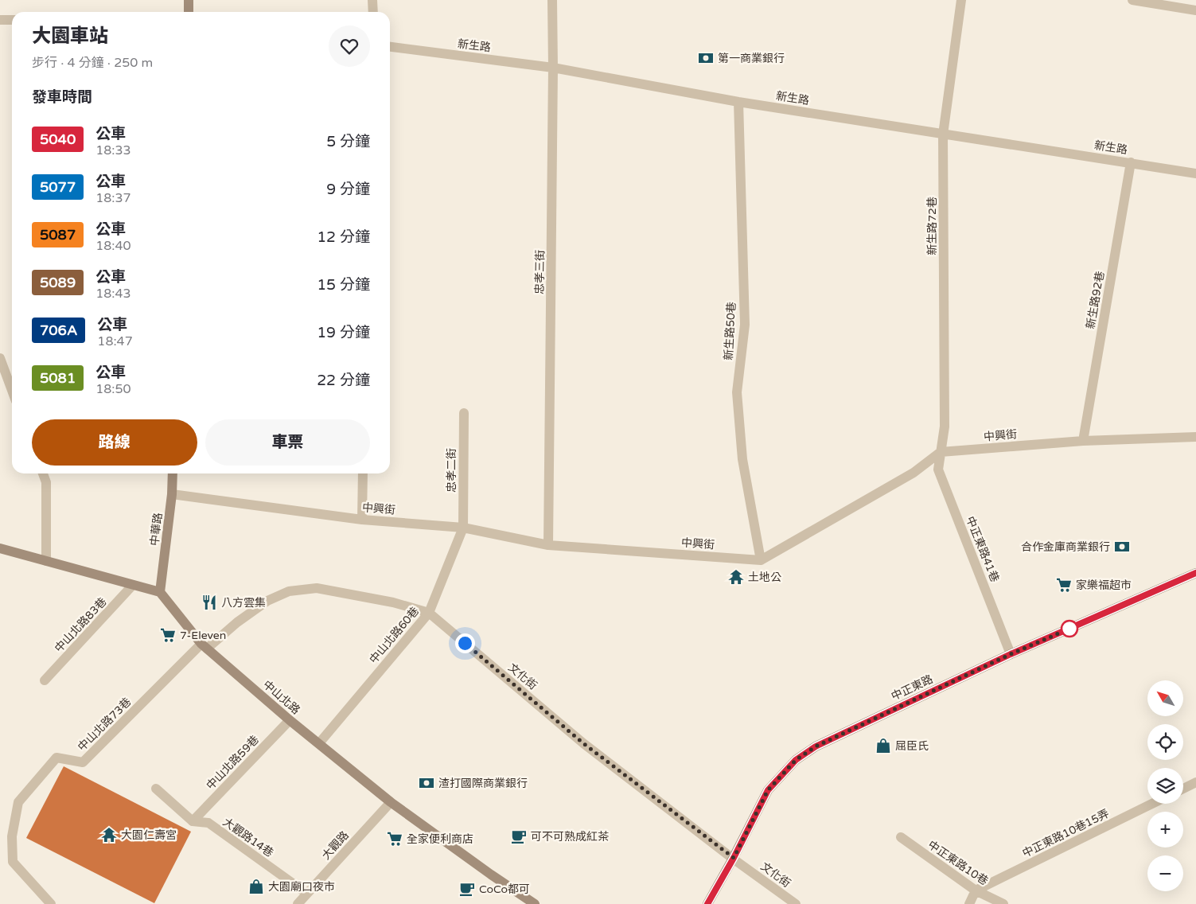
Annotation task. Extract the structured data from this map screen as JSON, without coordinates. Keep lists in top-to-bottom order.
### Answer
{
  "streets": {
    "street": [
      "新生路",
      "新生路72巷",
      "忠孝三街",
      "新生路92巷",
      "新生路50巷",
      "中興街",
      "忠孝二街",
      "中華路",
      "中正東路41巷",
      "中山北路83巷",
      "中山北路60巷",
      "文化街",
      "中正東路",
      "中山北路",
      "中山北路73巷",
      "中山北路59巷",
      "中正東路10巷15弄",
      "大觀路14巷",
      "大觀路",
      "中正東路10巷"
    ]
  },
  "crossings": [
    ["新生路", "新生路72巷"],
    ["新生路", "忠孝三街"],
    ["新生路", "新生路92巷"],
    ["新生路", "新生路50巷"],
    ["新生路72巷", "中興街"],
    ["新生路72巷", "中正東路41巷"],
    ["忠孝三街", "中興街"],
    ["新生路92巷", "中興街"],
    ["新生路50巷", "中興街"],
    ["中興街", "忠孝二街"],
    ["中興街", "中華路"],
    ["中興街", "中正東路41巷"],
    ["中興街", "中山北路60巷"],
    ["忠孝二街", "中山北路60巷"],
    ["中華路", "中山北路"],
    ["中正東路41巷", "中正東路"],
    ["中山北路60巷", "文化街"],
    ["中山北路60巷", "中山北路"],
    ["文化街", "中正東路"],
    ["文化街", "中山北路"],
    ["文化街", "中山北路73巷"],
    ["中山北路", "中山北路73巷"],
    ["中山北路", "中山北路59巷"],
    ["中山北路", "大觀路"],
    ["中山北路59巷", "大觀路14巷"],
    ["中正東路10巷15弄", "中正東路10巷"],
    ["大觀路14巷", "大觀路"]
  ],
  "places": {
    "bank": ["第一商業銀行", "合作金庫商業銀行", "渣打國際商業銀行"],
    "temple": ["土地公", "大園仁壽宮"],
    "supermarket": ["家樂福超市", "7-Eleven", "全家便利商店"],
    "restaurant": ["八方雲集"],
    "shop": ["屈臣氏", "大園廟口夜市"],
    "cafe": ["可不可熟成紅茶", "CoCo都可"]
  },
  "lines": ["bus line 5040"],
  "north": "top left",
  "page": {
    "heading": [
      ["大園車站", "步行 · 4 分鐘 · 250 m"],
      "發車時間"
    ],
    "list": [
      {
        "mark": "5040",
        "name": "公車",
        "note": "18:33",
        "value": "5 分鐘"
      },
      {
        "mark": "5077",
        "name": "公車",
        "note": "18:37",
        "value": "9 分鐘"
      },
      {
        "mark": "5087",
        "name": "公車",
        "note": "18:40",
        "value": "12 分鐘"
      },
      {
        "mark": "5089",
        "name": "公車",
        "note": "18:43",
        "value": "15 分鐘"
      },
      {
        "mark": "706A",
        "name": "公車",
        "note": "18:47",
        "value": "19 分鐘"
      },
      {
        "mark": "5081",
        "name": "公車",
        "note": "18:50",
        "value": "22 分鐘"
      }
    ],
    "buttons": ["路線", "車票"],
    "map_buttons": ["+", "−"]
  }
}
